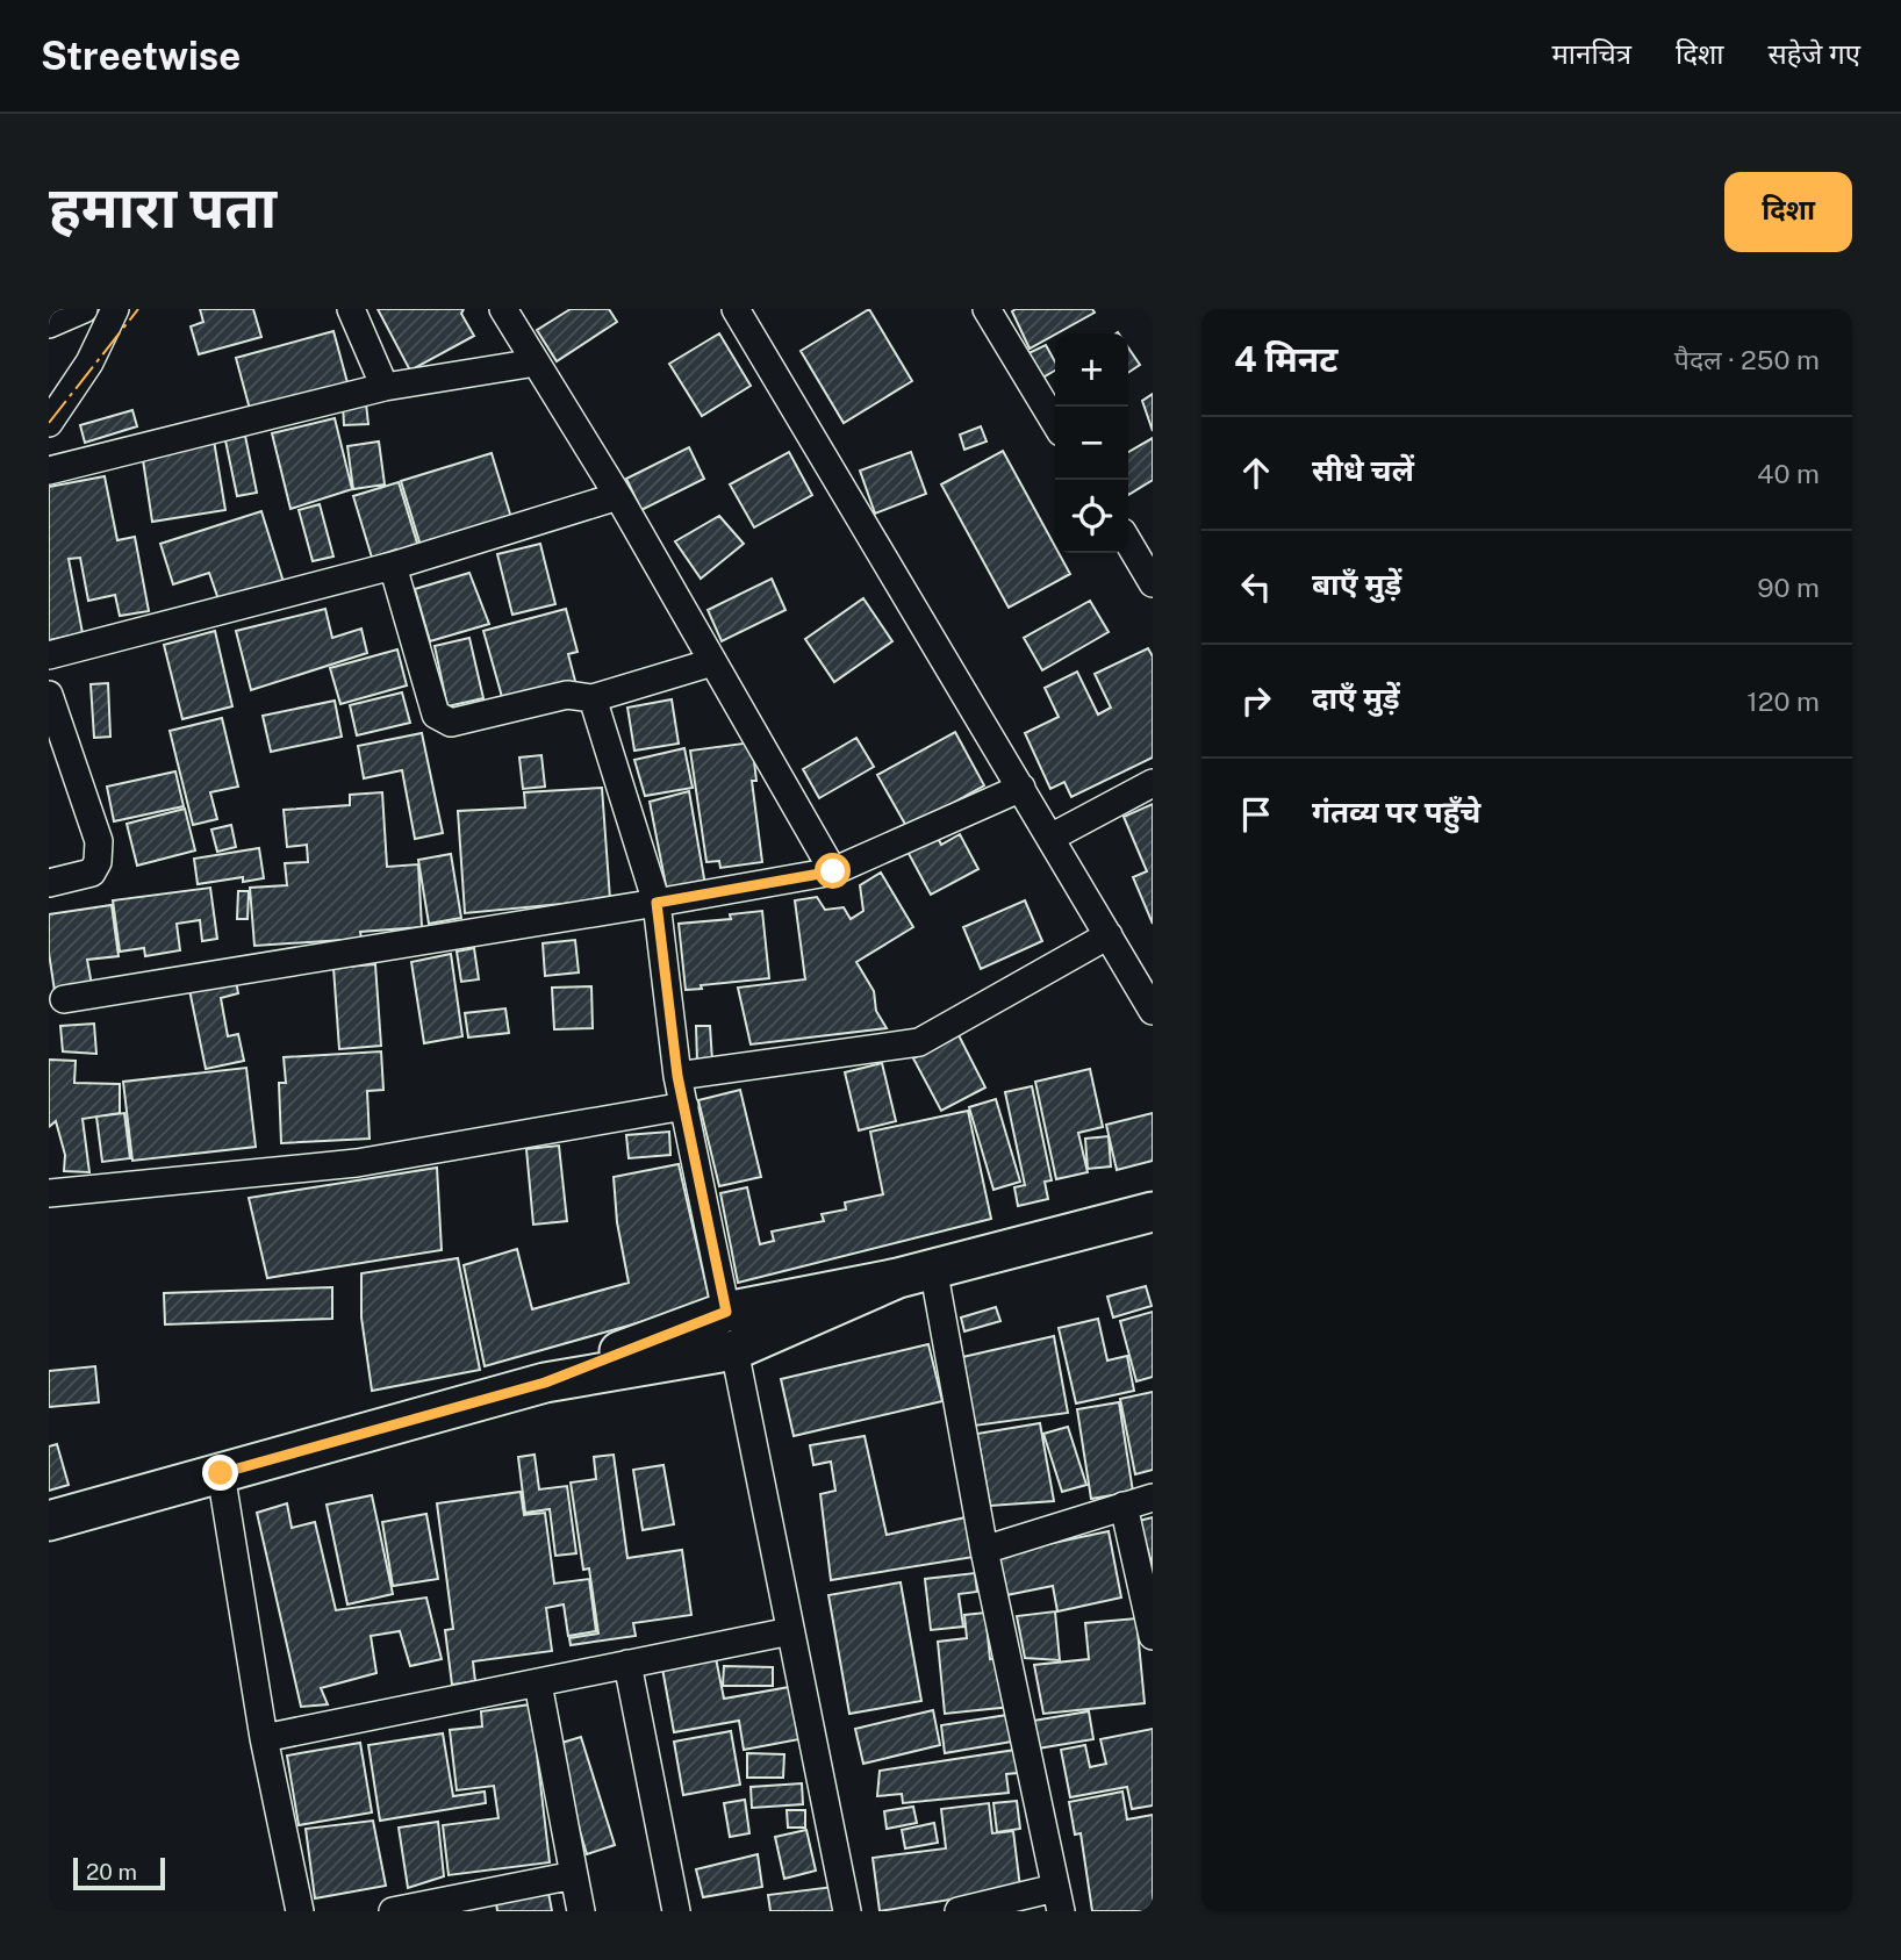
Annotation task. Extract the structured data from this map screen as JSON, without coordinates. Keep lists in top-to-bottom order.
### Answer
{
  "scale_bar": "20 m",
  "page": {
    "header": "Streetwise",
    "nav": ["मानचित्र", "दिशा", "सहेजे गए"],
    "buttons": "दिशा",
    "title": "हमारा पता",
    "heading": ["4 मिनट", "पैदल · 250 m"],
    "map_buttons": ["+", "−"],
    "list": [
      ["सीधे चलें", "40 m"],
      ["बाएँ मुड़ें", "90 m"],
      ["दाएँ मुड़ें", "120 m"],
      "गंतव्य पर पहुँचे"
    ],
    "scale": "20 m"
  }
}
